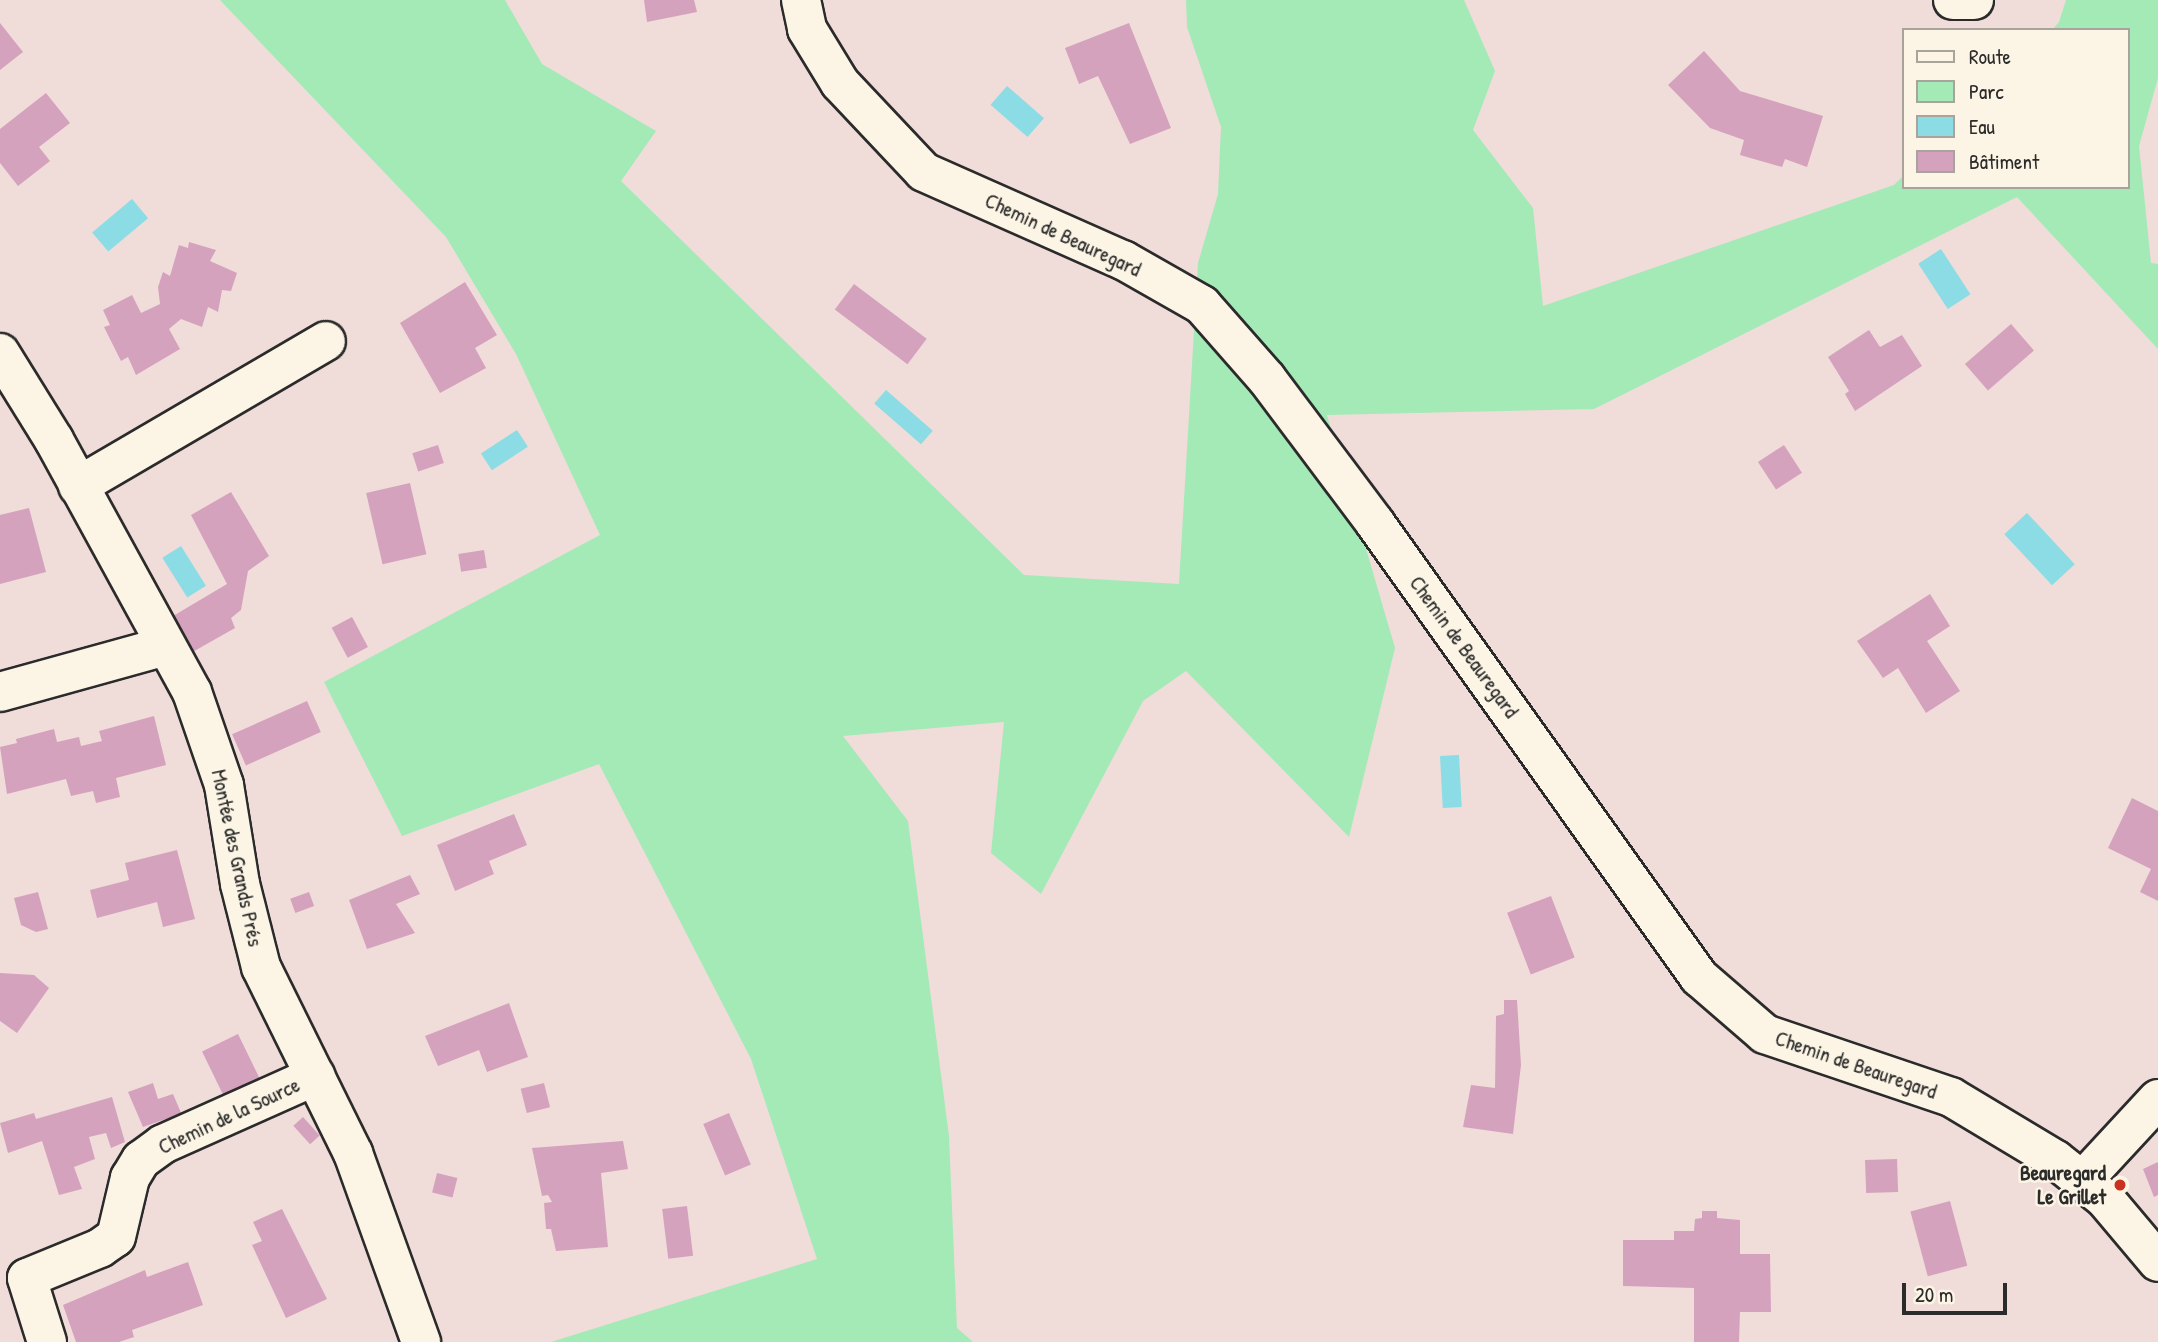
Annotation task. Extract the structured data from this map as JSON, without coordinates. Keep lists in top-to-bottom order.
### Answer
{
  "streets": {
    "street": ["Chemin de Beauregard", "Montée des Grands Prés", "Chemin de la Source"]
  },
  "crossings": [
    ["Montée des Grands Prés", "Chemin de la Source"]
  ],
  "places": ["Beauregard Le Grillet"],
  "legend": [
    "Route",
    "Parc",
    "Eau",
    "Bâtiment"
  ],
  "scale_bar": "20 m"
}
